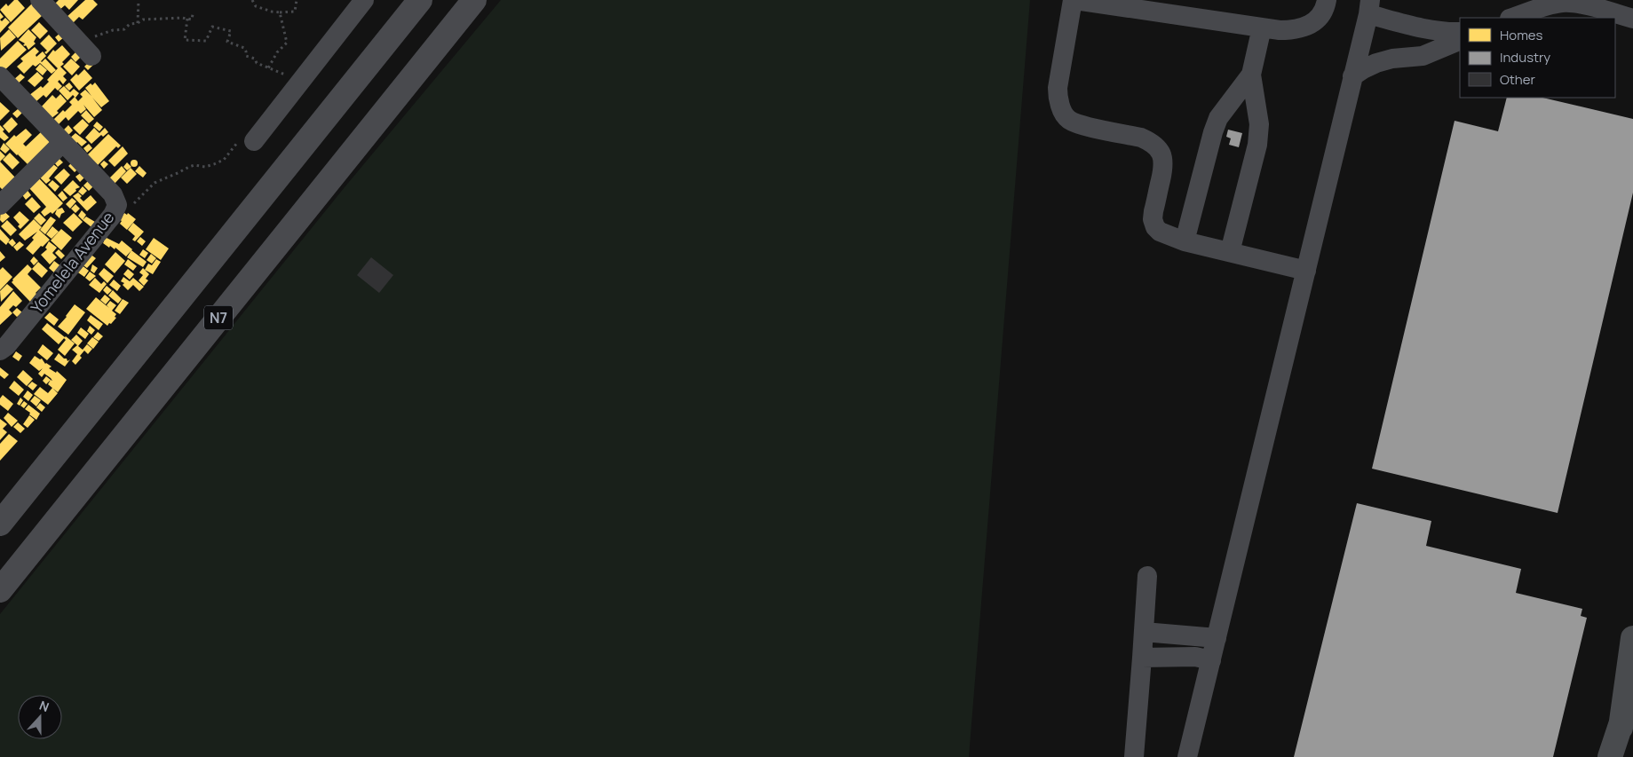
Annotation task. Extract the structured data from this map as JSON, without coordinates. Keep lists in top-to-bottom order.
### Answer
{
  "streets": {
    "highway": ["N7"],
    "street": ["Yomelela Avenue"]
  },
  "legend": ["Homes", "Industry", "Other"],
  "north": "top"
}
